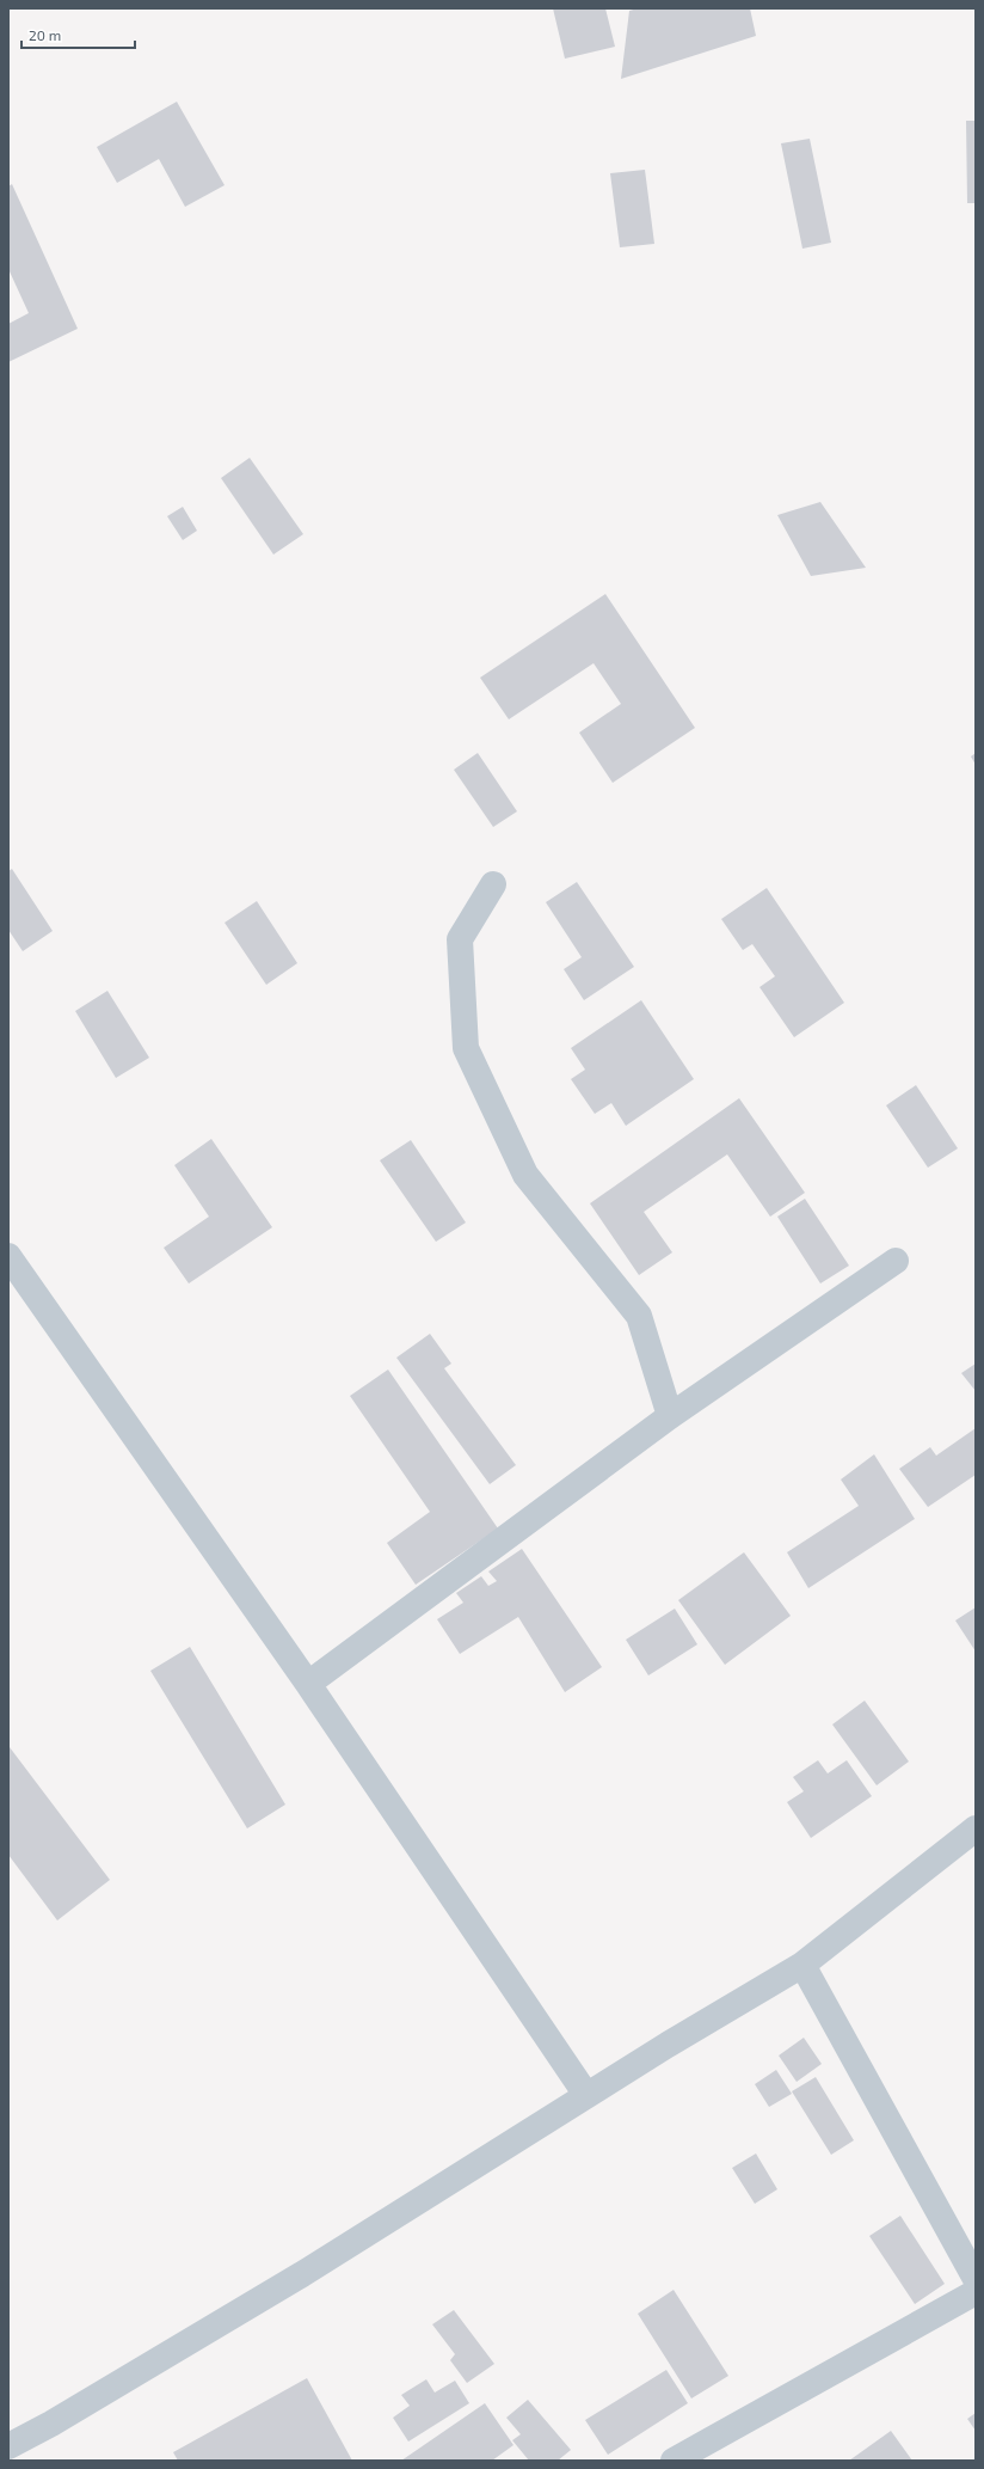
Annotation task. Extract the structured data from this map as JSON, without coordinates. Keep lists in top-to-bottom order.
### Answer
{
  "scale_bar": "20 m"
}
